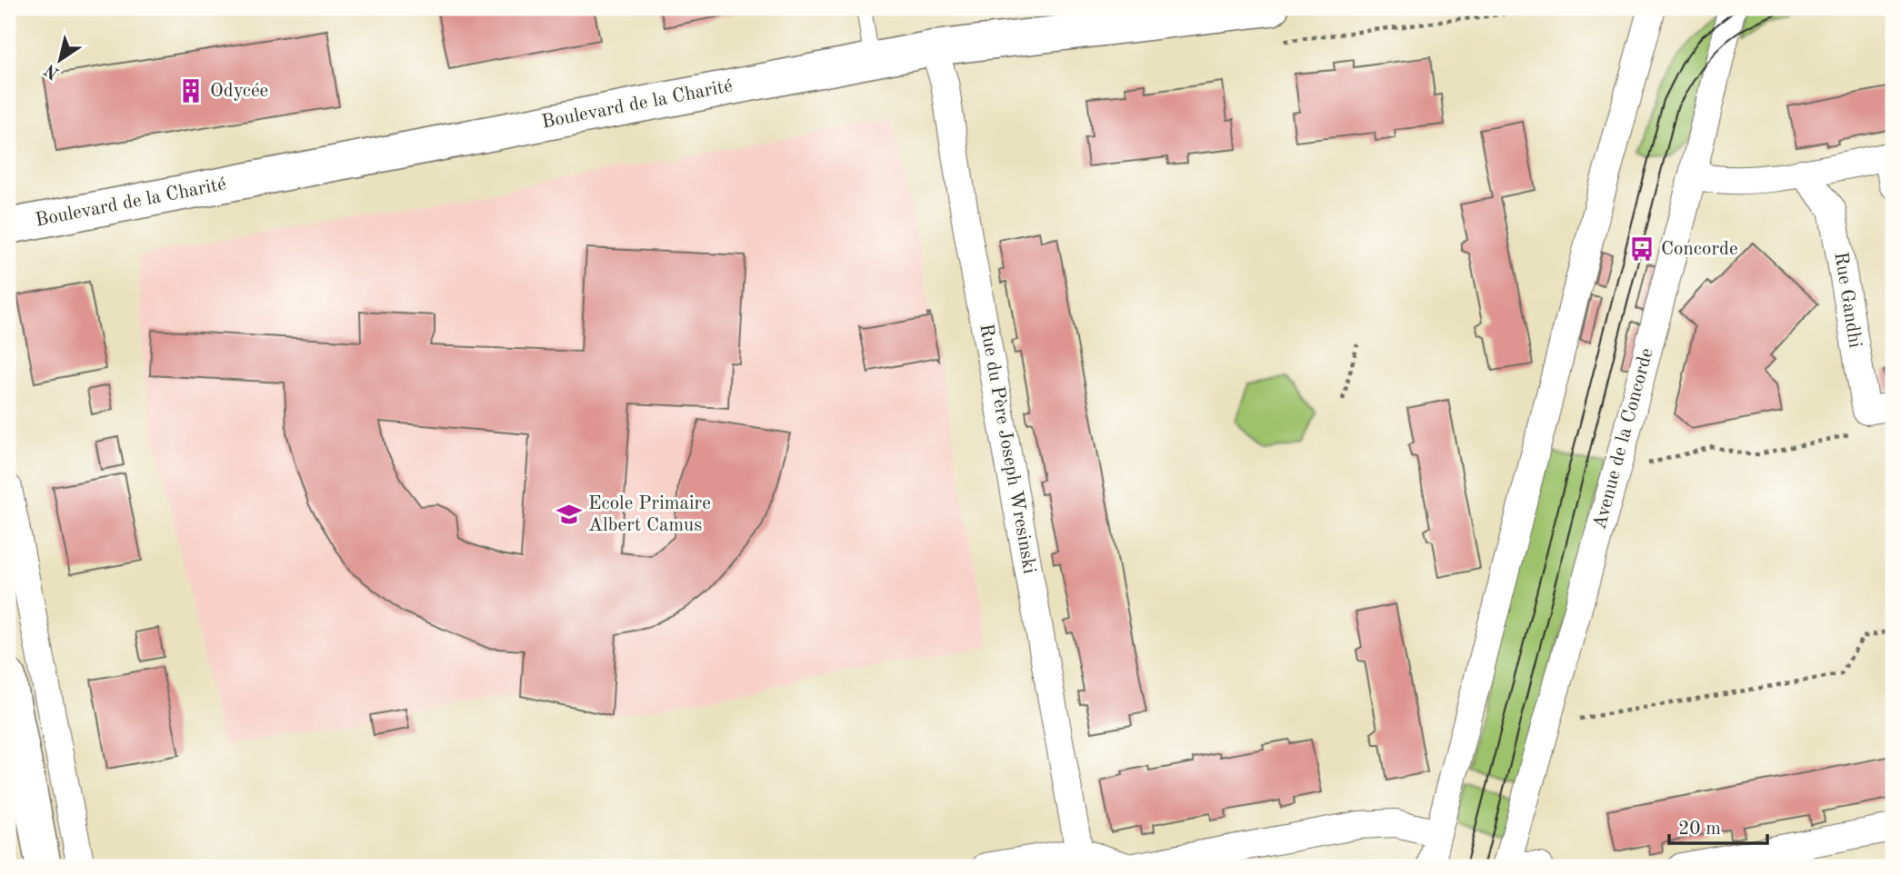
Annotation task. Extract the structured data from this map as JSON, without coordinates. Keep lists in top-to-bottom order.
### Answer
{
  "streets": {
    "street": [
      "Boulevard de la Charité",
      "Rue Gandhi",
      "Avenue de la Concorde",
      "Rue du Père Joseph Wresinski"
    ]
  },
  "crossings": [
    ["Boulevard de la Charité", "Rue du Père Joseph Wresinski"]
  ],
  "places": {
    "building": ["Odycée"],
    "bus stop": ["Concorde"],
    "school or university": ["Ecole Primaire Albert Camus"]
  },
  "scale_bar": "20 m",
  "north": "bottom left"
}
